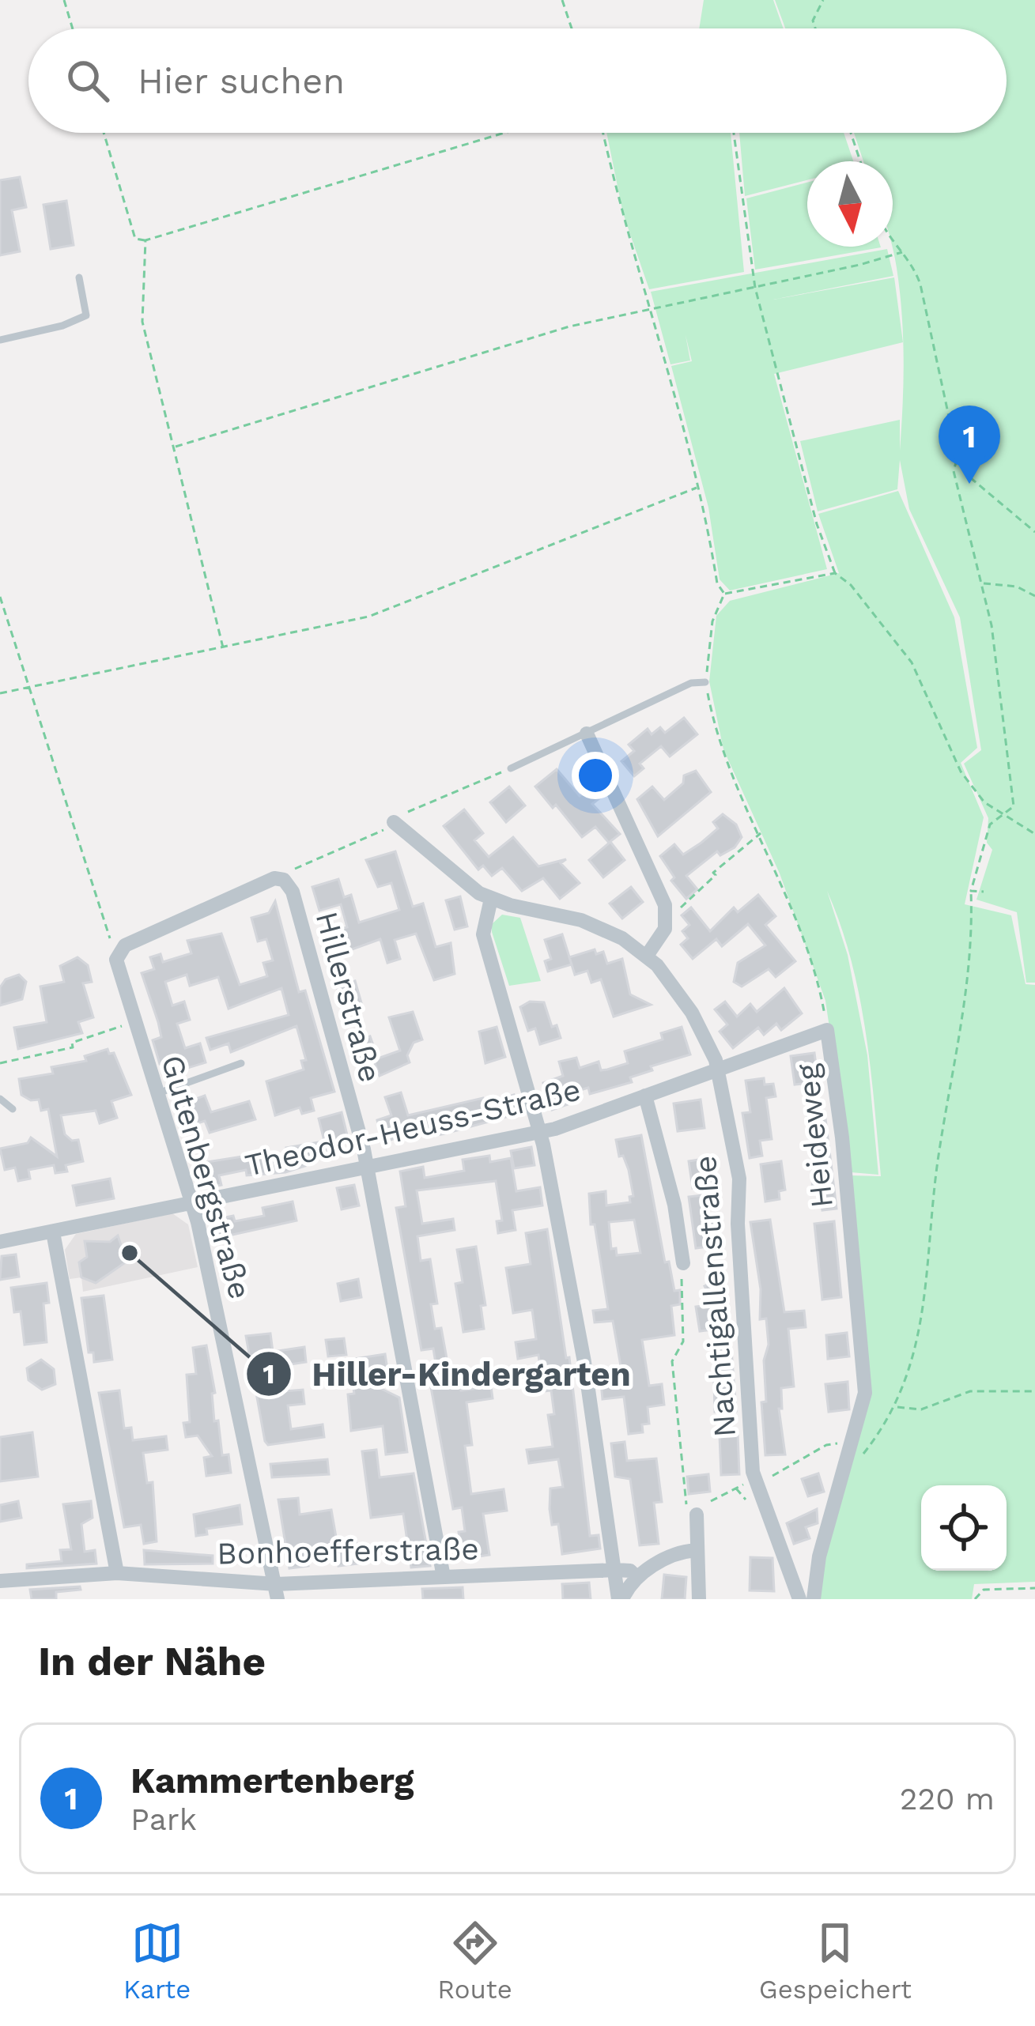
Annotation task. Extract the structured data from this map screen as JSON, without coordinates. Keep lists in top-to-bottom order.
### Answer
{
  "streets": {
    "street": [
      "Hillerstraße",
      "Theodor-Heuss-Straße",
      "Heideweg",
      "Gutenbergstraße",
      "Nachtigallenstraße",
      "Bonhoefferstraße"
    ]
  },
  "crossings": [
    ["Hillerstraße", "Theodor-Heuss-Straße"],
    ["Hillerstraße", "Gutenbergstraße"],
    ["Hillerstraße", "Bonhoefferstraße"],
    ["Theodor-Heuss-Straße", "Heideweg"],
    ["Theodor-Heuss-Straße", "Gutenbergstraße"],
    ["Theodor-Heuss-Straße", "Nachtigallenstraße"],
    ["Gutenbergstraße", "Bonhoefferstraße"]
  ],
  "places": ["Hiller-Kindergarten"],
  "north": "bottom",
  "page": {
    "search": "Hier suchen",
    "pins": "1",
    "heading": "In der Nähe",
    "list": [
      {
        "mark": "1",
        "name": "Kammertenberg",
        "note": "Park",
        "value": "220 m"
      }
    ],
    "nav": ["Karte", "Route", "Gespeichert"]
  }
}
